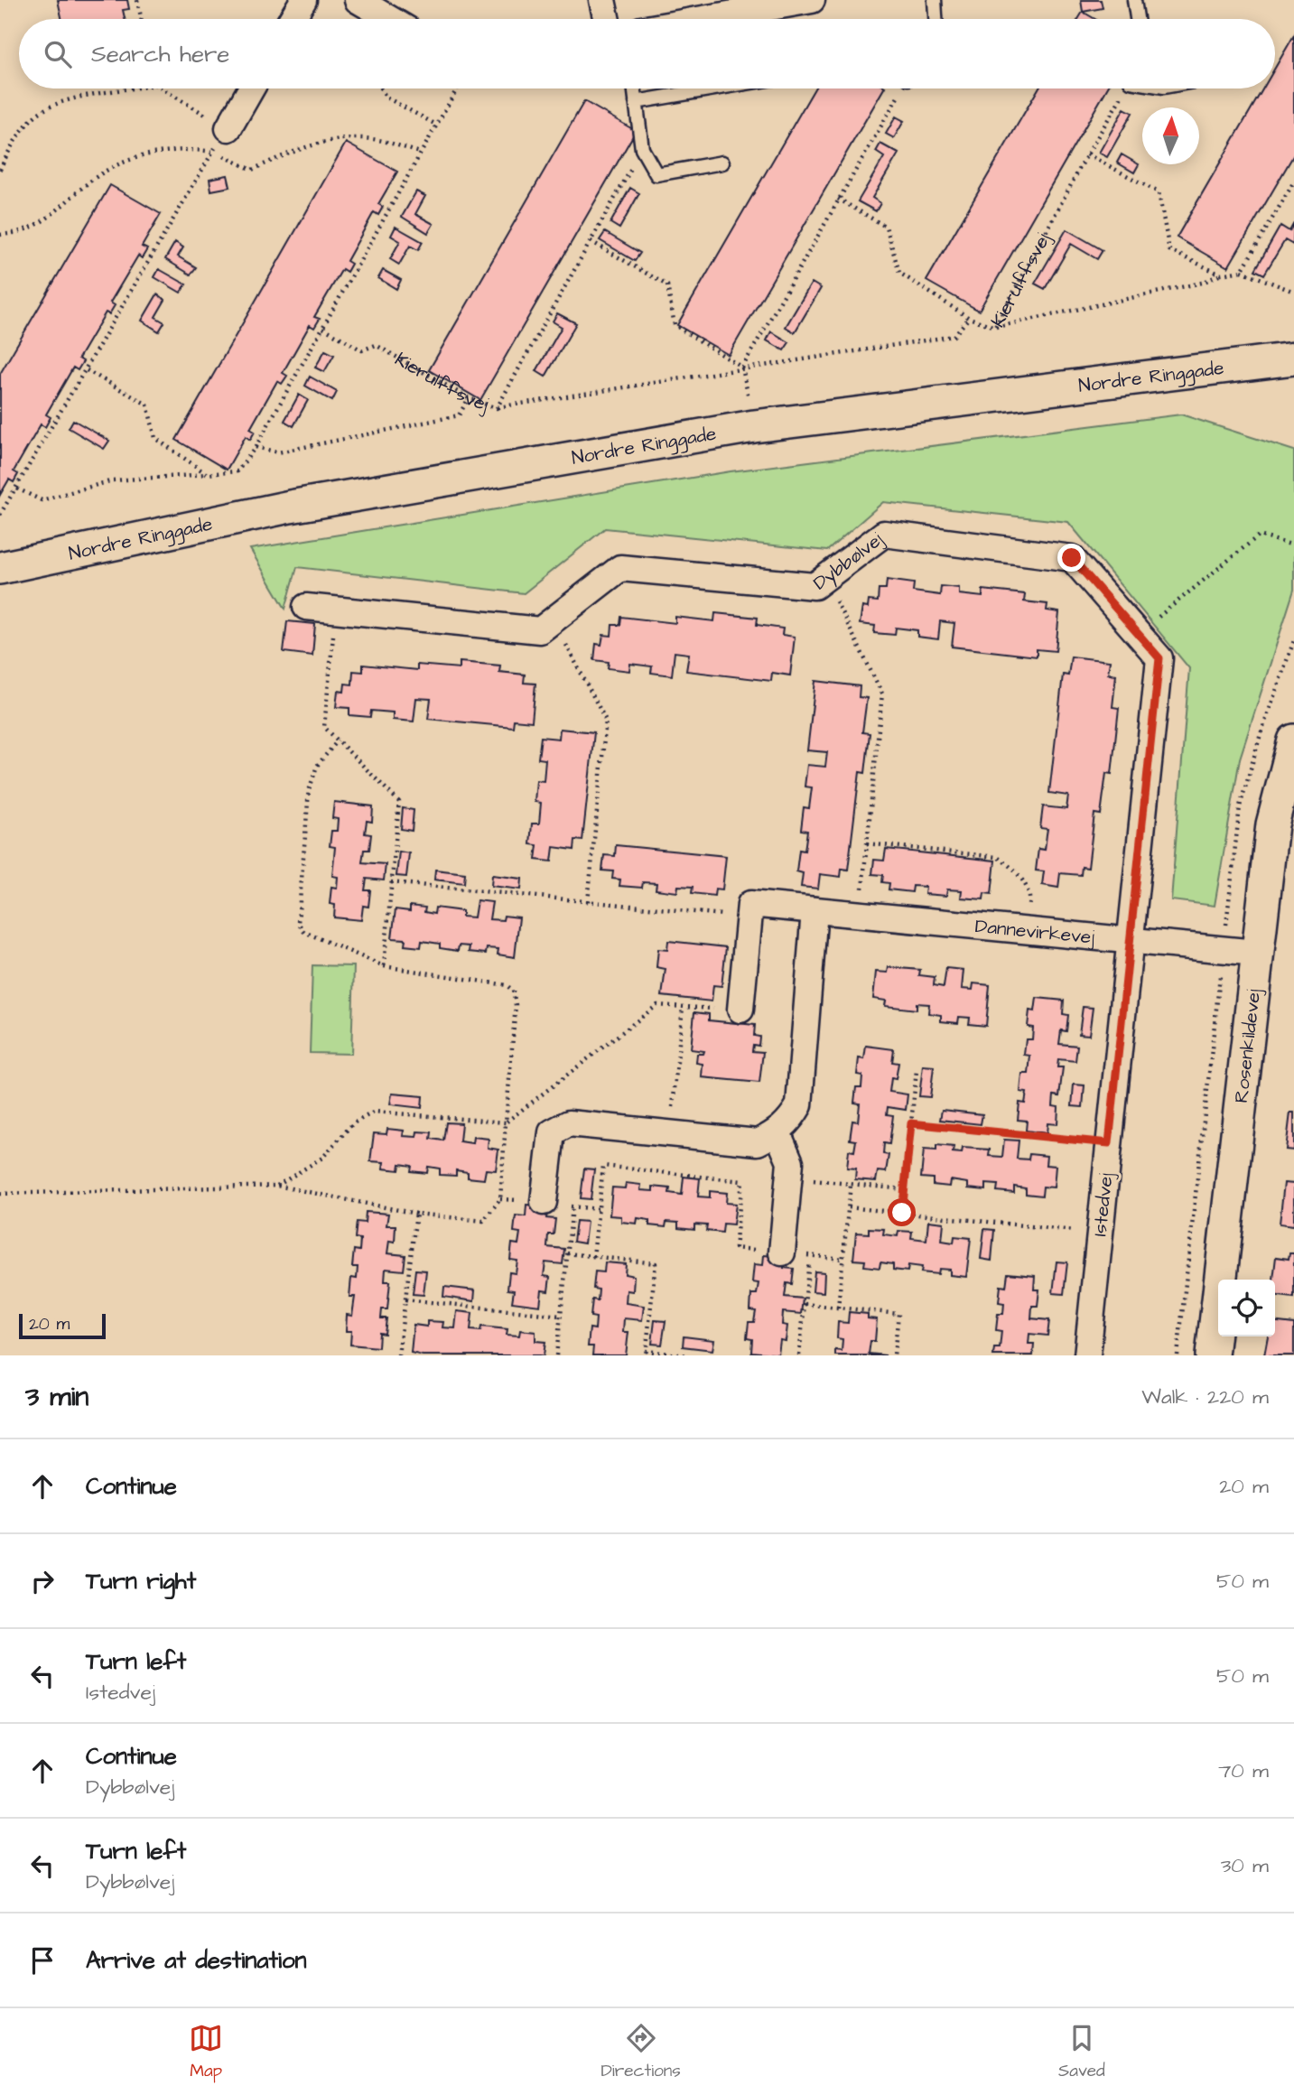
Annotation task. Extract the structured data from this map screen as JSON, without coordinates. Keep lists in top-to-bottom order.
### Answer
{
  "streets": {
    "street": [
      "Nordre Ringgade",
      "Dybbølvej",
      "Dannevirkevej",
      "Rosenkildevej",
      "Istedvej"
    ],
    "path": ["Kierulffsvej"]
  },
  "crossings": [
    ["Dybbølvej", "Dannevirkevej"],
    ["Dybbølvej", "Istedvej"],
    ["Dannevirkevej", "Rosenkildevej"],
    ["Dannevirkevej", "Istedvej"]
  ],
  "scale_bar": "20 m",
  "north": "top",
  "page": {
    "search": "Search here",
    "scale": "20 m",
    "heading": ["3 min", "Walk · 220 m"],
    "list": [
      ["Continue", "20 m"],
      ["Turn right", "50 m"],
      ["Turn left", "Istedvej", "50 m"],
      ["Continue", "Dybbølvej", "70 m"],
      ["Turn left", "Dybbølvej", "30 m"],
      "Arrive at destination"
    ],
    "nav": ["Map", "Directions", "Saved"]
  }
}
